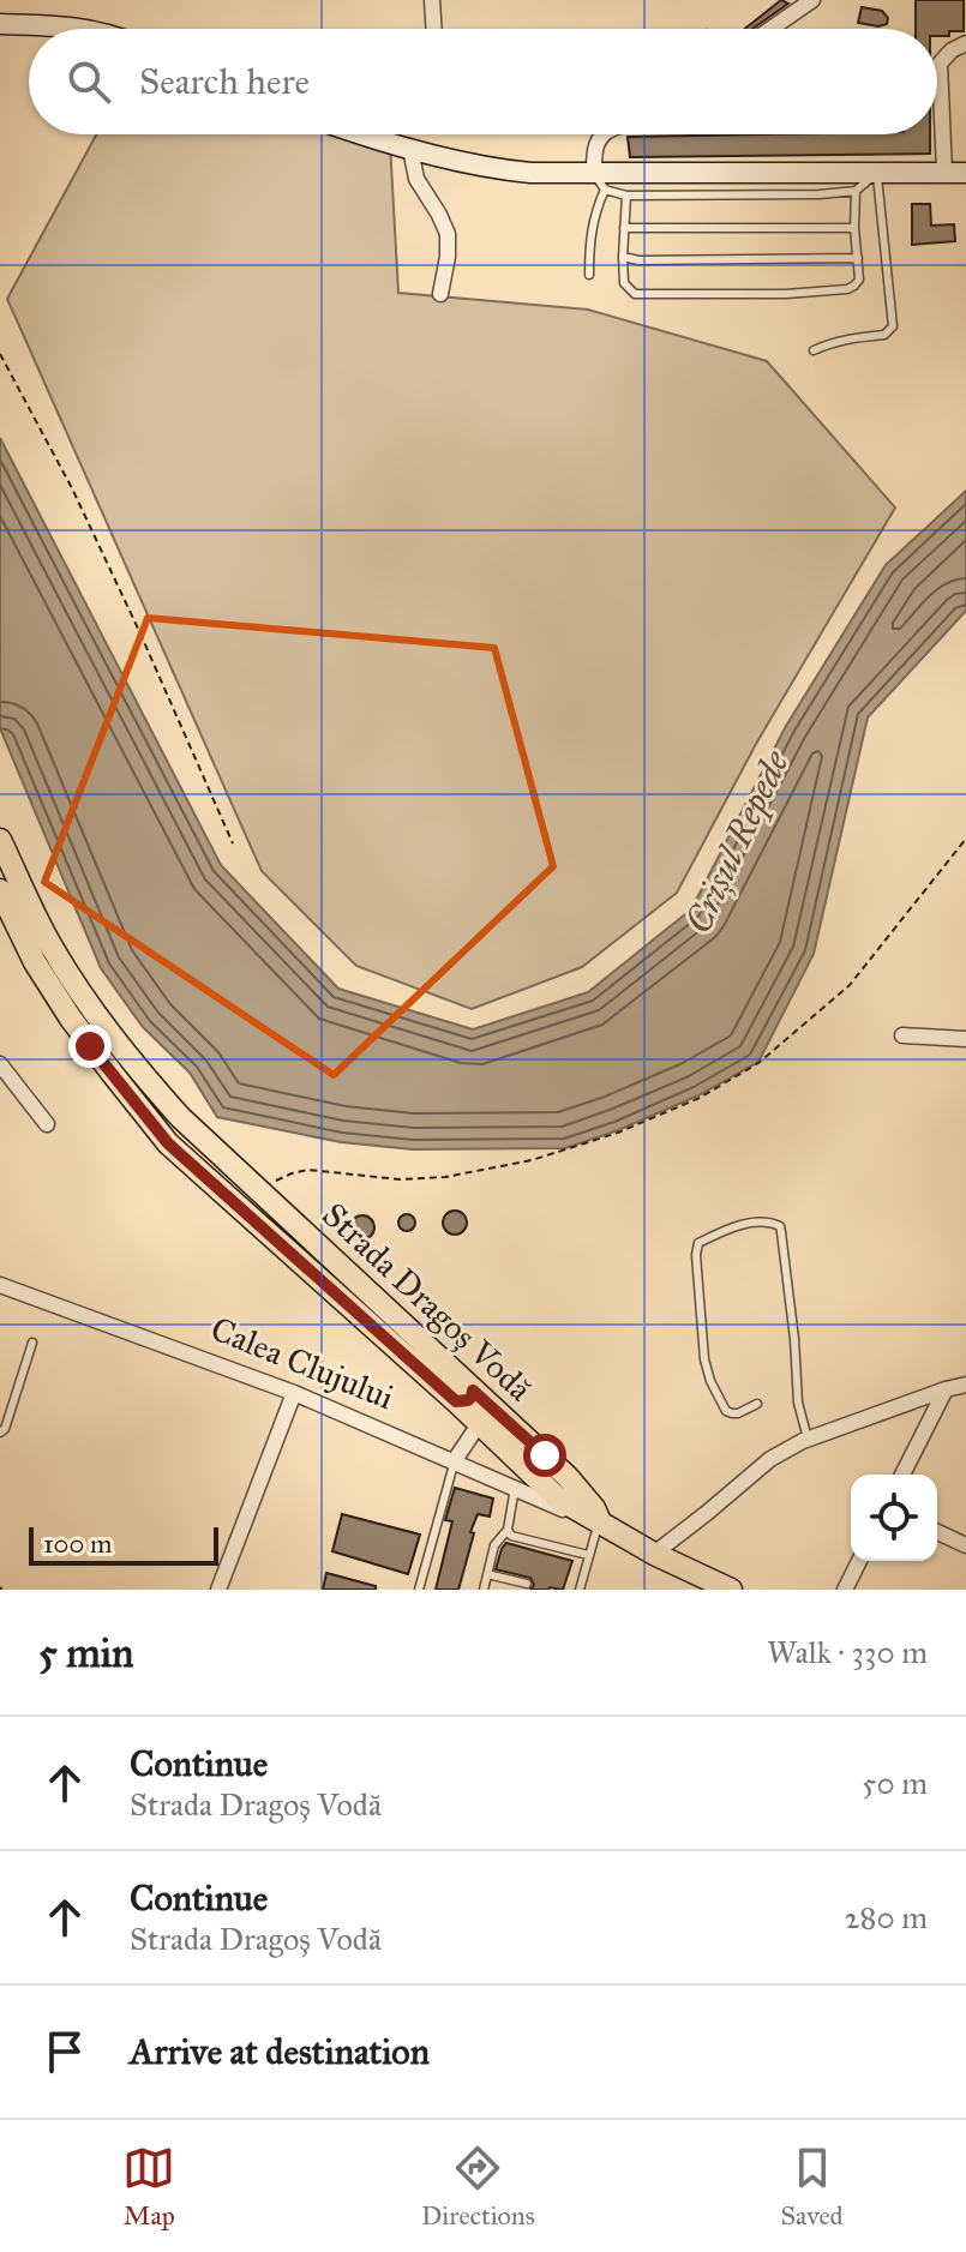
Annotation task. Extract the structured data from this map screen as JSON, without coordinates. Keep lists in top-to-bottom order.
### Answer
{
  "streets": {
    "main road": ["Strada Dragoș Vodă", "Calea Clujului"]
  },
  "crossings": [
    ["Strada Dragoș Vodă", "Calea Clujului"]
  ],
  "water": ["Crișul Repede"],
  "scale_bar": "100 m",
  "page": {
    "search": "Search here",
    "scale": "100 m",
    "heading": ["5 min", "Walk · 330 m"],
    "list": [
      ["Continue", "Strada Dragoș Vodă", "50 m"],
      ["Continue", "Strada Dragoș Vodă", "280 m"],
      "Arrive at destination"
    ],
    "nav": ["Map", "Directions", "Saved"]
  }
}
